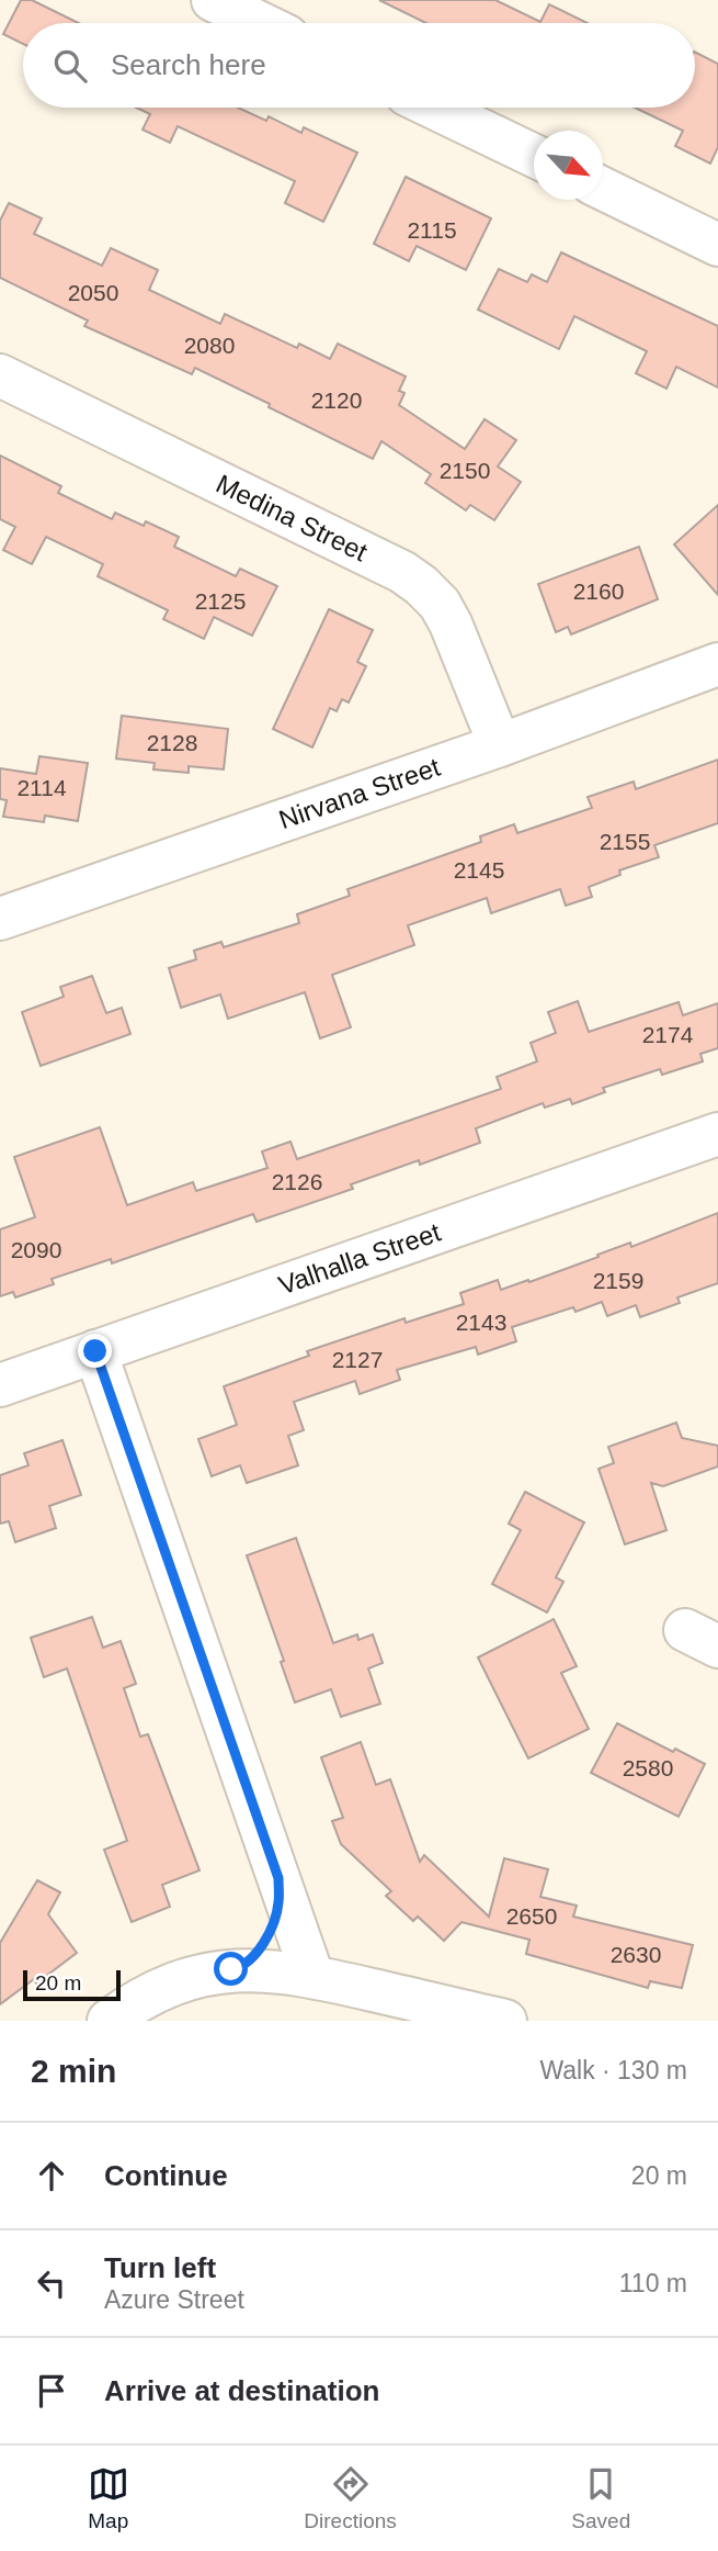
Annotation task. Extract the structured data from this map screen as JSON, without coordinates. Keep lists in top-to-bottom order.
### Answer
{
  "streets": {
    "street": ["Medina Street", "Nirvana Street", "Valhalla Street"]
  },
  "crossings": [
    ["Medina Street", "Nirvana Street"]
  ],
  "house_numbers": [
    "2115",
    "2050",
    "2080",
    "2120",
    "2150",
    "2160",
    "2125",
    "2128",
    "2114",
    "2155",
    "2145",
    "2174",
    "2126",
    "2090",
    "2159",
    "2143",
    "2127",
    "2580",
    "2650",
    "2630"
  ],
  "scale_bar": "20 m",
  "north": "bottom right",
  "page": {
    "search": "Search here",
    "scale": "20 m",
    "heading": ["2 min", "Walk · 130 m"],
    "list": [
      ["Continue", "20 m"],
      ["Turn left", "Azure Street", "110 m"],
      "Arrive at destination"
    ],
    "nav": ["Map", "Directions", "Saved"]
  }
}
